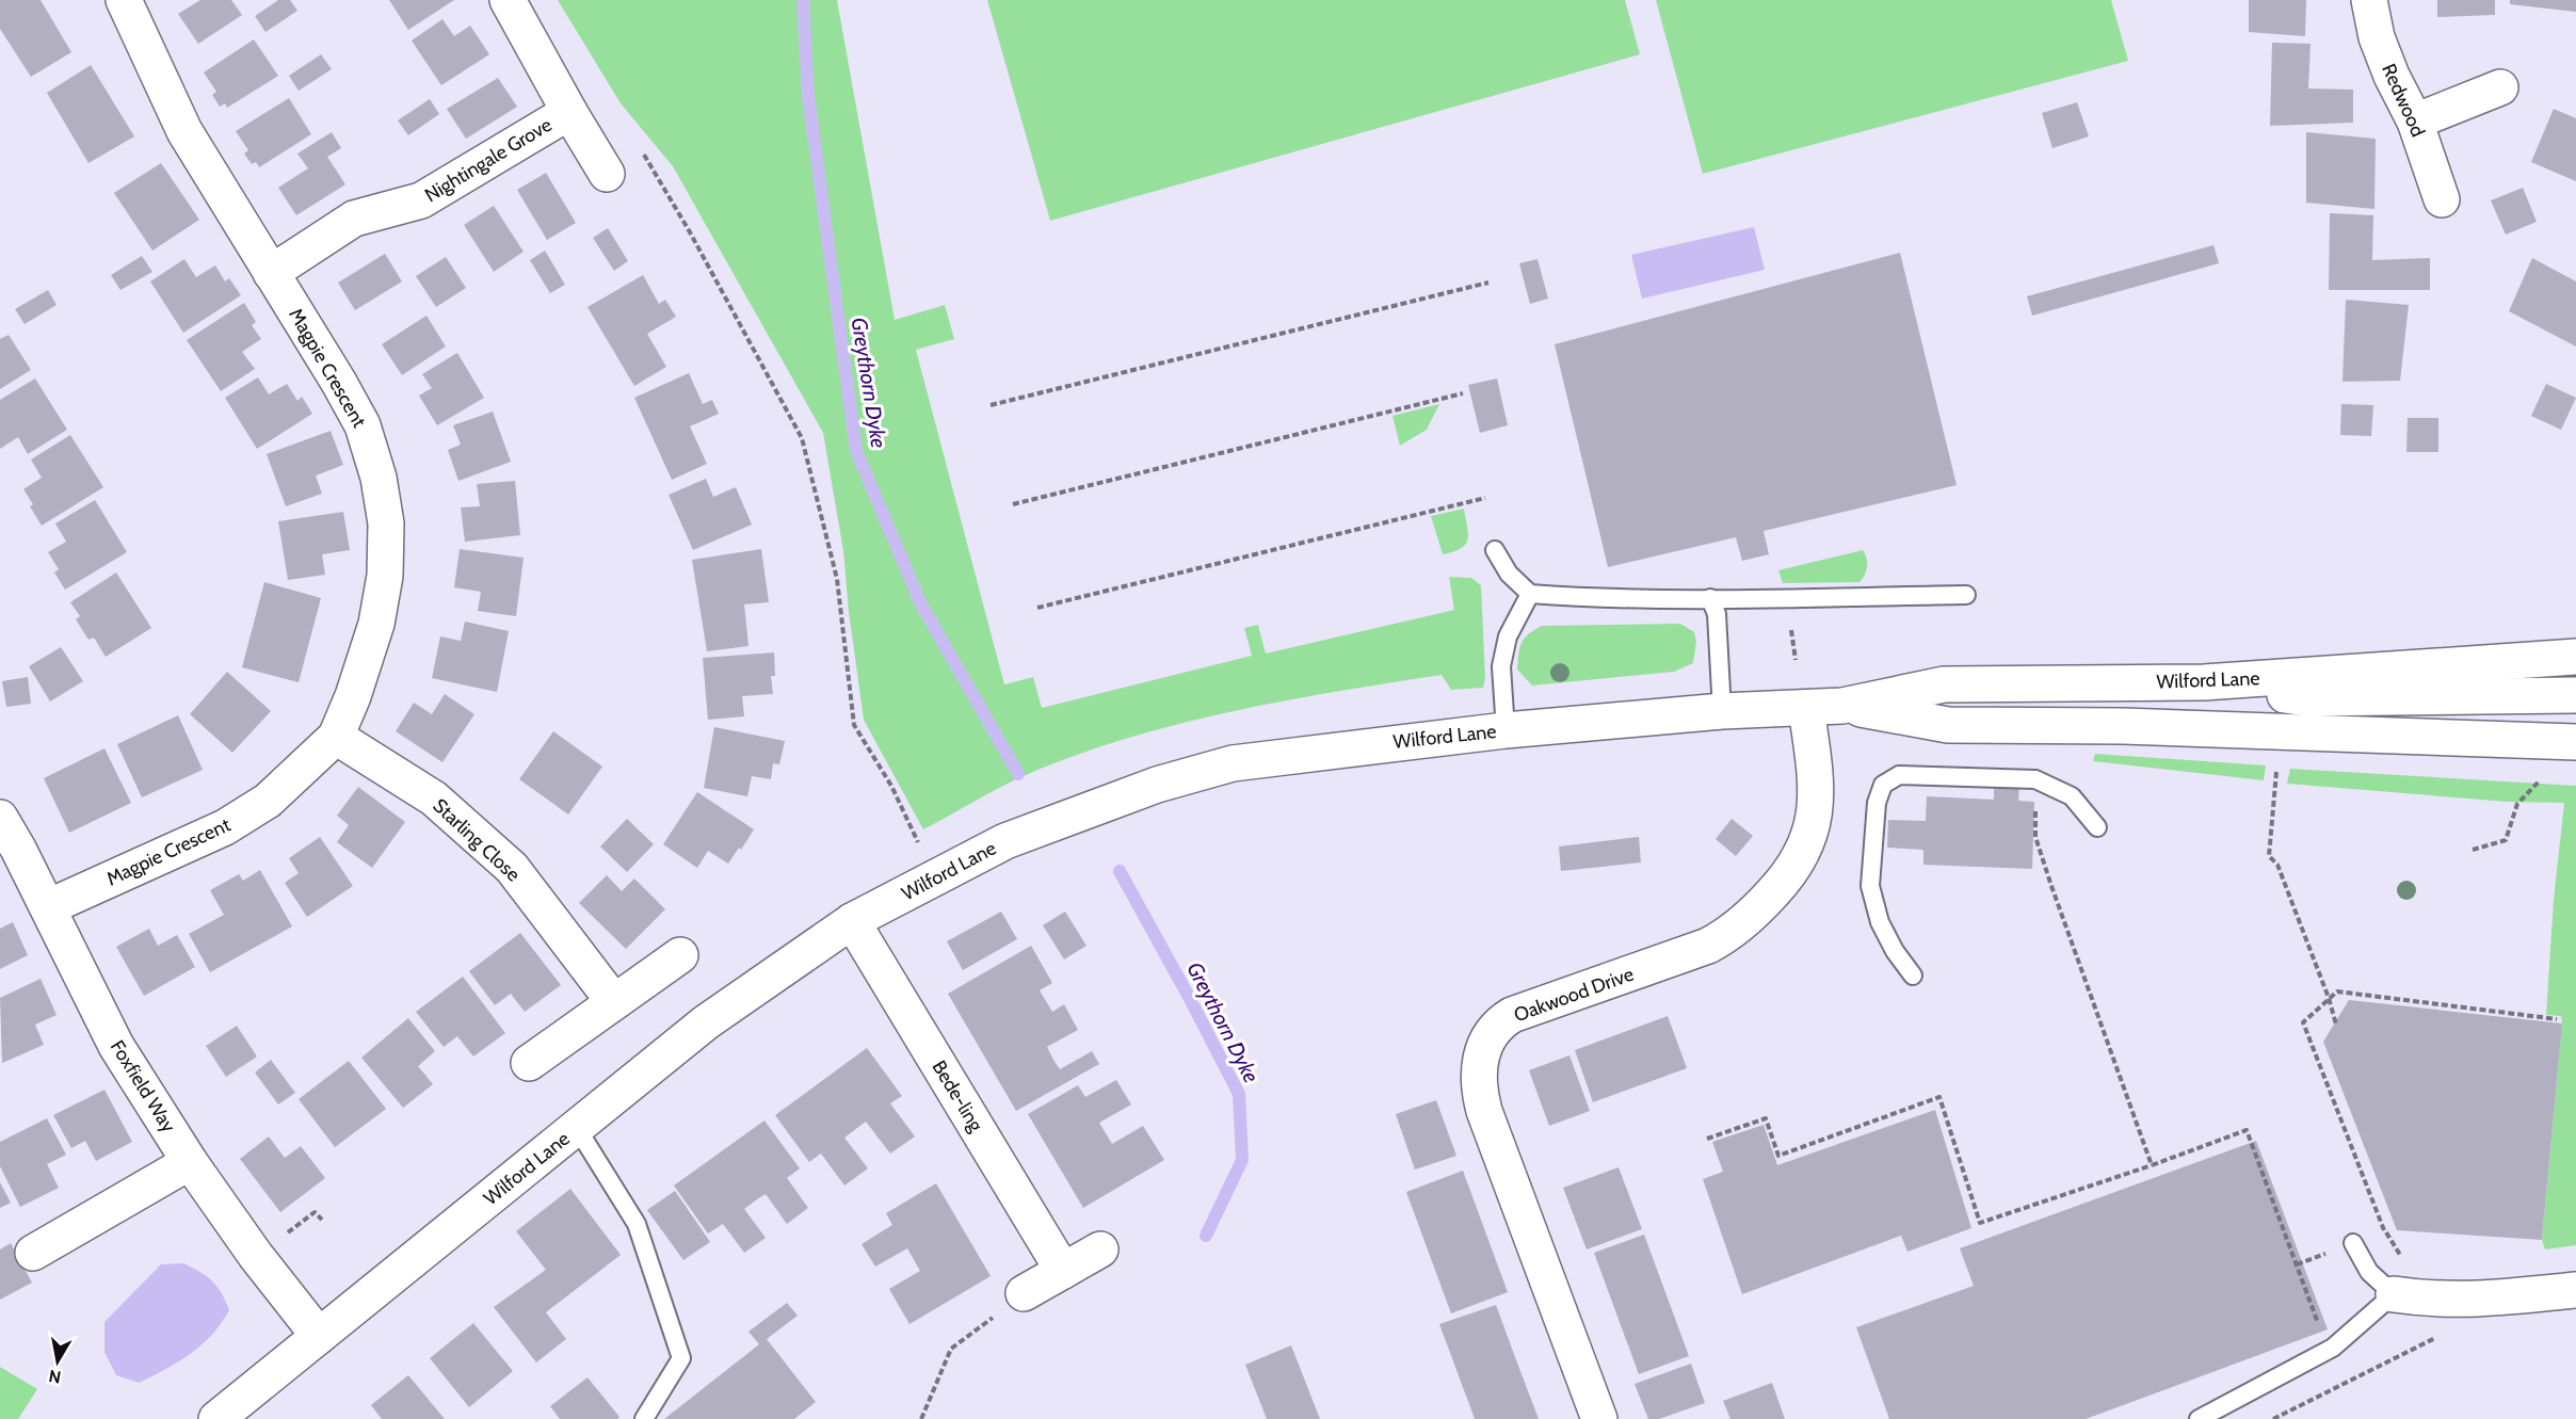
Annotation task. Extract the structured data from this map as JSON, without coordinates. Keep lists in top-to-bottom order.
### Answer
{
  "streets": {
    "street": [
      "Redwood",
      "Nightingale Grove",
      "Magpie Crescent",
      "Wilford Lane",
      "Starling Close",
      "Oakwood Drive",
      "Foxfield Way",
      "Bede-ling"
    ]
  },
  "crossings": [
    ["Nightingale Grove", "Magpie Crescent"],
    ["Magpie Crescent", "Starling Close"],
    ["Magpie Crescent", "Foxfield Way"],
    ["Wilford Lane", "Oakwood Drive"],
    ["Wilford Lane", "Foxfield Way"],
    ["Wilford Lane", "Bede-ling"]
  ],
  "water": ["Greythorn Dyke"],
  "north": "bottom"
}
